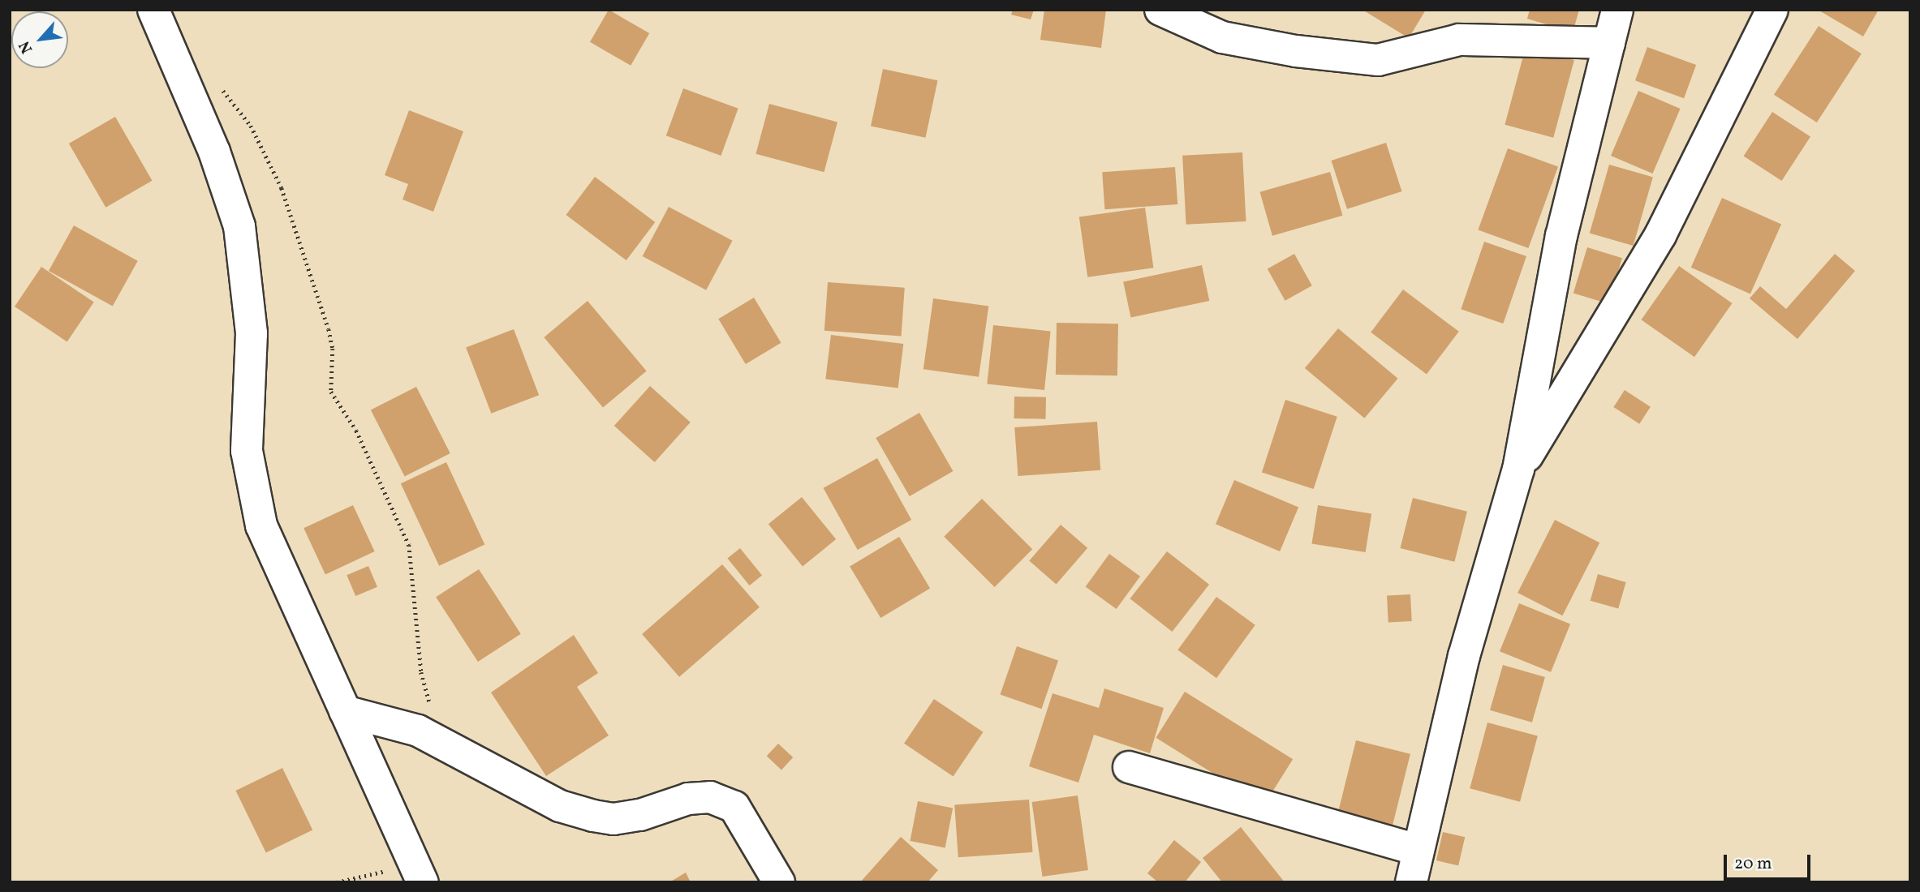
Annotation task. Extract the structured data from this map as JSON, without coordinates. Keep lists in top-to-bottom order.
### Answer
{
  "scale_bar": "20 m",
  "north": "bottom left"
}
